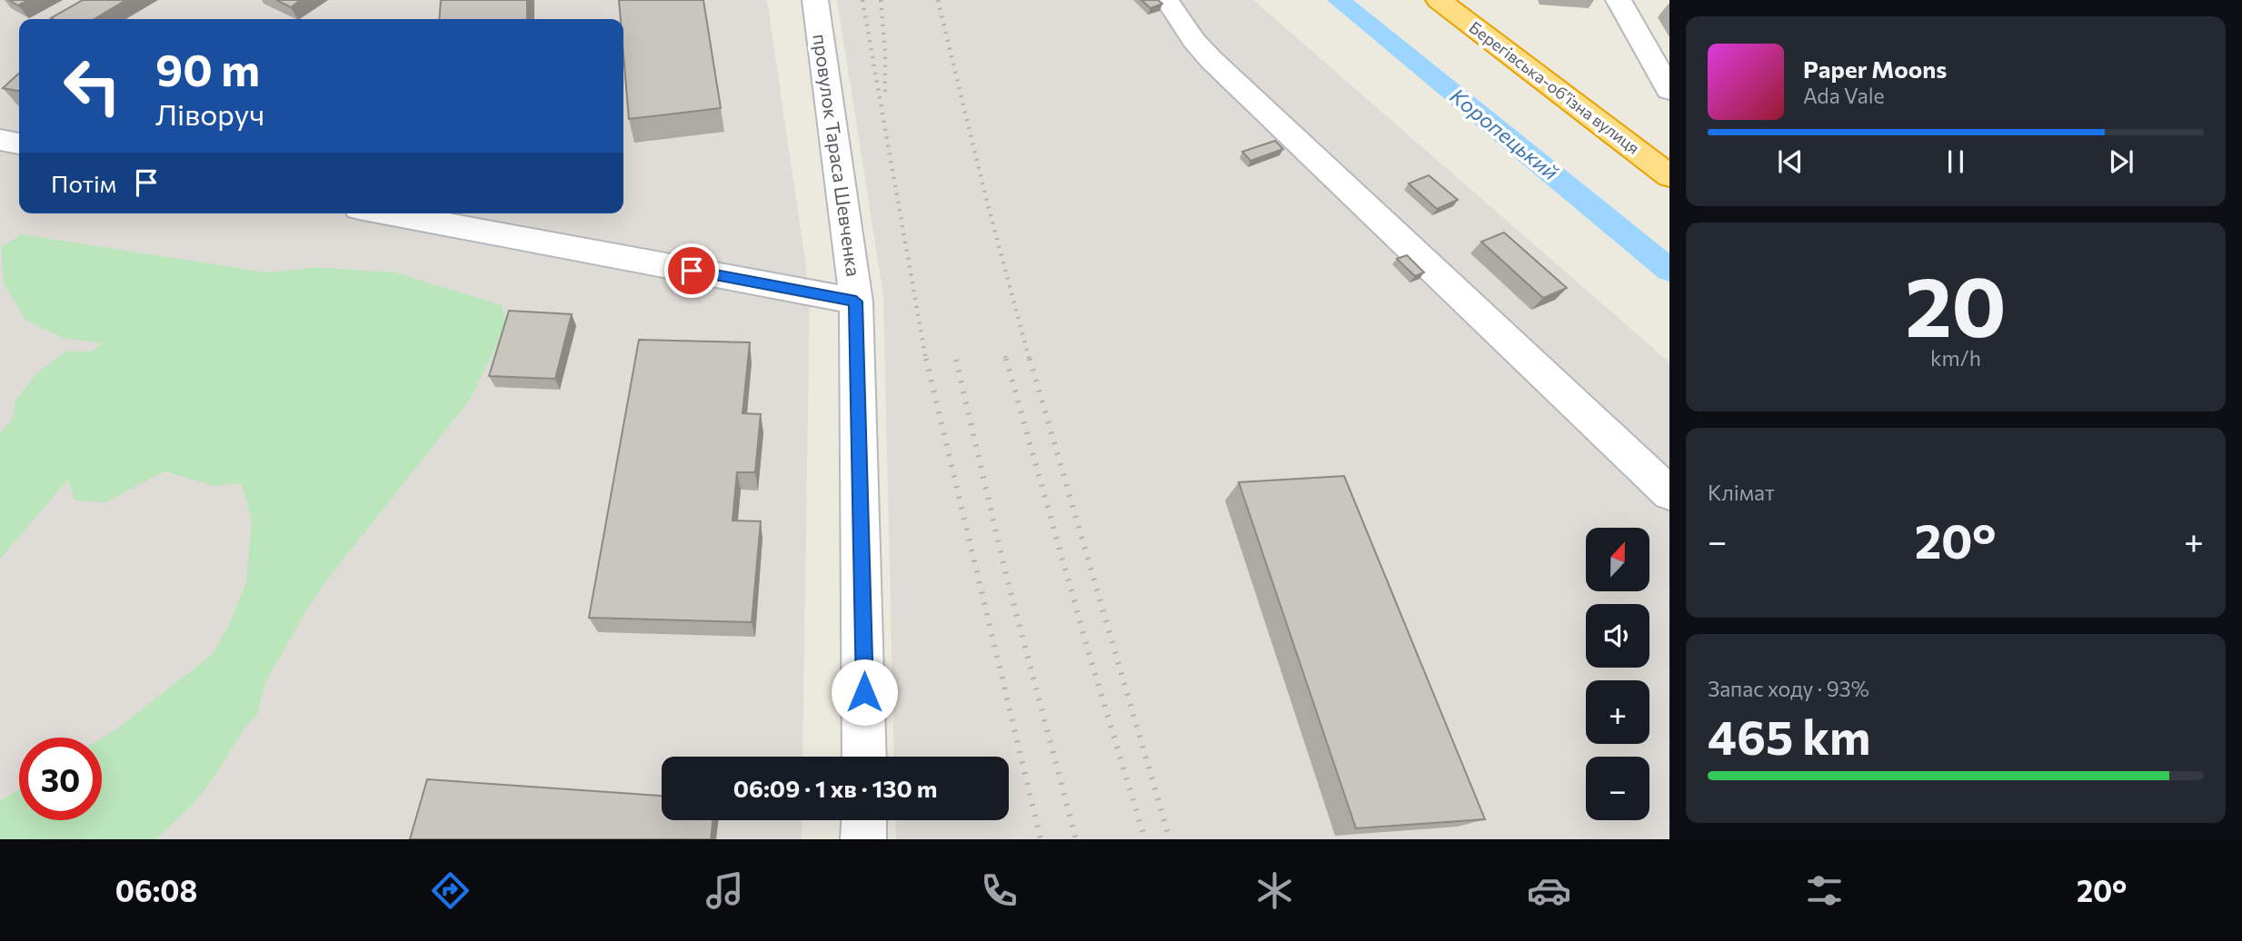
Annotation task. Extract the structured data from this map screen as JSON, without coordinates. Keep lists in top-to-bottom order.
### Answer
{
  "streets": {
    "highway": ["Берегівська-обʼїзна вулиця"],
    "street": ["провулок Тараса Шевченка"]
  },
  "water": ["Коропецький"],
  "north": "top",
  "page": {
    "turn": ["90 m", "Ліворуч"],
    "song": ["Paper Moons", "Ada Vale"],
    "then": "Потім",
    "tile": [
      ["20", "km/h"],
      "Клімат",
      ["Запас ходу · 93%", "465 km"]
    ],
    "heat": ["−", "20°", "+"],
    "map_buttons": ["+", "−"],
    "limit": "30",
    "trip": "06:09 · 1 хв · 130 m",
    "tabs": ["06:08", "20°"]
  }
}
